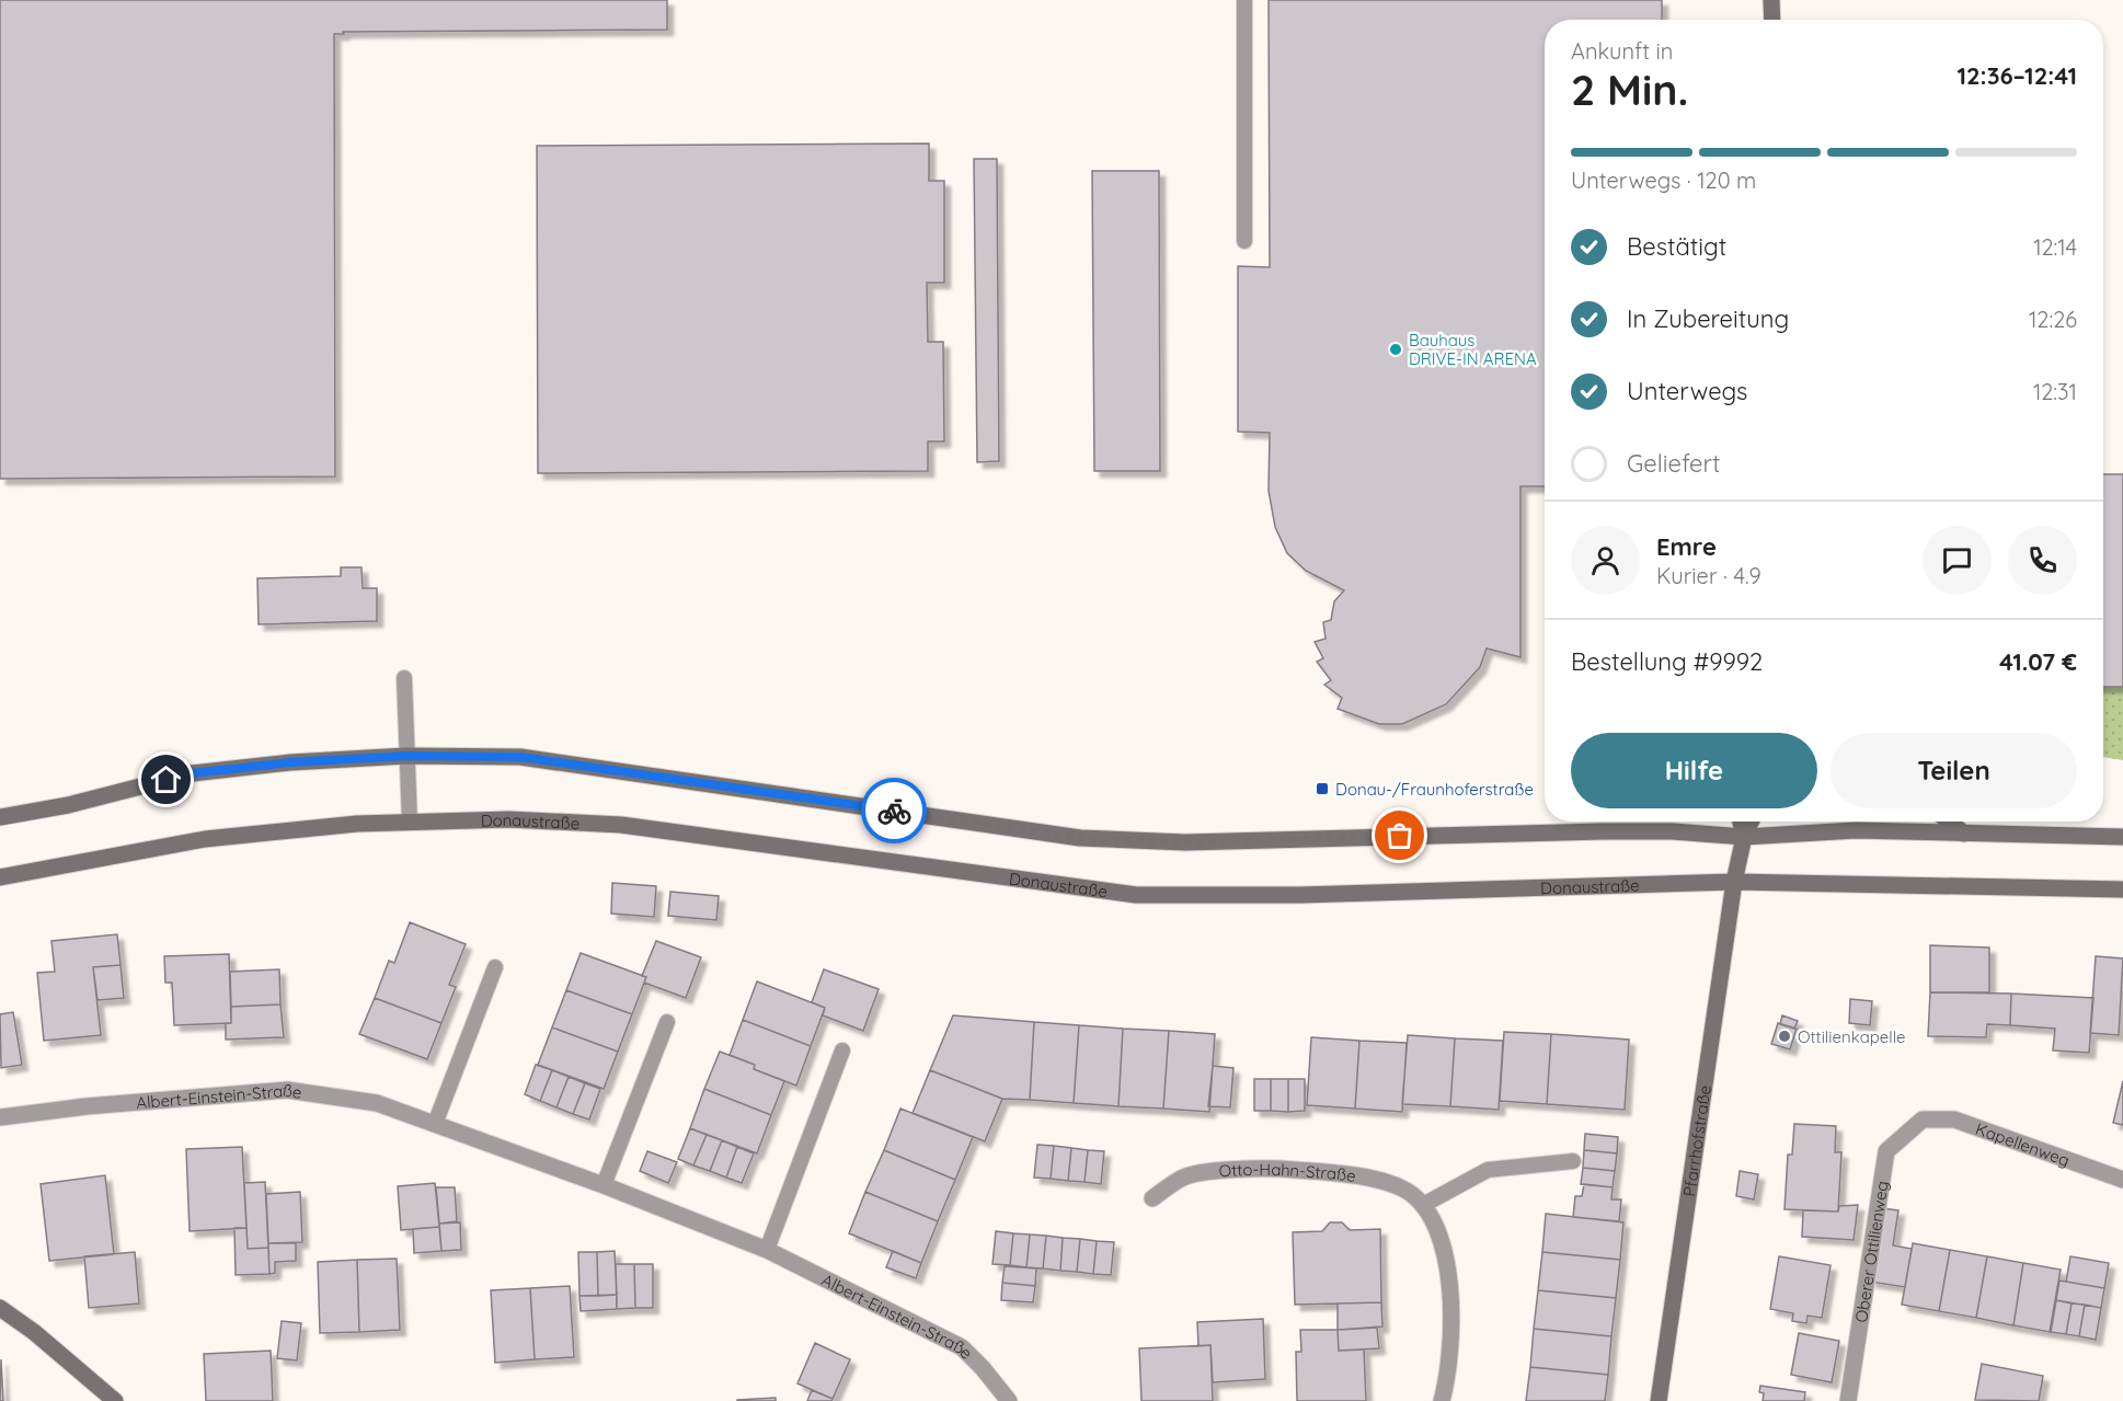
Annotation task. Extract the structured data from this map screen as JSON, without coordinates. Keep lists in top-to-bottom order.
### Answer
{
  "streets": {
    "street": [
      "Donaustraße",
      "Albert-Einstein-Straße",
      "Pfarrhofstraße",
      "Kapellenweg",
      "Otto-Hahn-Straße",
      "Oberer Ottilienweg"
    ]
  },
  "crossings": [
    ["Donaustraße", "Pfarrhofstraße"],
    ["Kapellenweg", "Oberer Ottilienweg"]
  ],
  "places": {
    "other": ["Bauhaus DRIVE-IN ARENA", "Ottilienkapelle"],
    "transit": ["Donau-/Fraunhoferstraße"]
  },
  "page": {
    "heading": ["2 Min.", "Ankunft in", "12:36–12:41"],
    "panel": [
      "Emre",
      "Kurier · 4.9",
      "Bestellung #9992",
      "41.07 €"
    ],
    "bar": "Unterwegs · 120 m",
    "list": [
      ["Bestätigt", "12:14"],
      ["In Zubereitung", "12:26"],
      ["Unterwegs", "12:31"],
      "Geliefert"
    ],
    "buttons": ["Hilfe", "Teilen"]
  }
}
